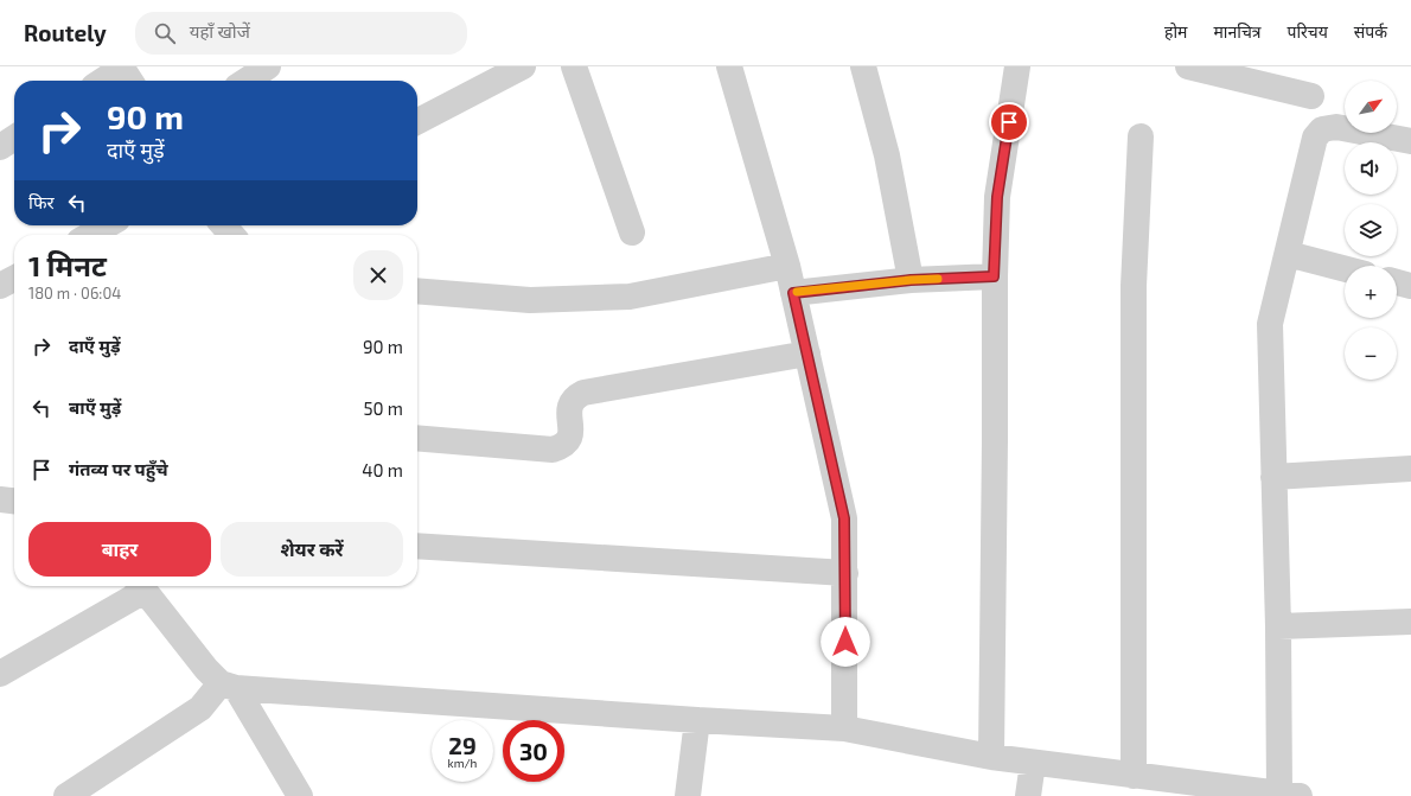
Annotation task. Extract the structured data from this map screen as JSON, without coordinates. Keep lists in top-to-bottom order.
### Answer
{
  "north": "top right",
  "page": {
    "header": "Routely",
    "search": "यहाँ खोजें",
    "nav": [
      "होम",
      "मानचित्र",
      "परिचय",
      "संपर्क"
    ],
    "map_buttons": ["+", "−"],
    "turn": ["90 m", "दाएँ मुड़ें"],
    "then": "फिर",
    "heading": ["1 मिनट", "180 m · 06:04"],
    "list": [
      {
        "name": "दाएँ मुड़ें",
        "value": "90 m"
      },
      {
        "name": "बाएँ मुड़ें",
        "value": "50 m"
      },
      {
        "name": "गंतव्य पर पहुँचे",
        "value": "40 m"
      }
    ],
    "buttons": ["बाहर", "शेयर करें"],
    "speed": "29 km/h",
    "limit": "30"
  }
}
